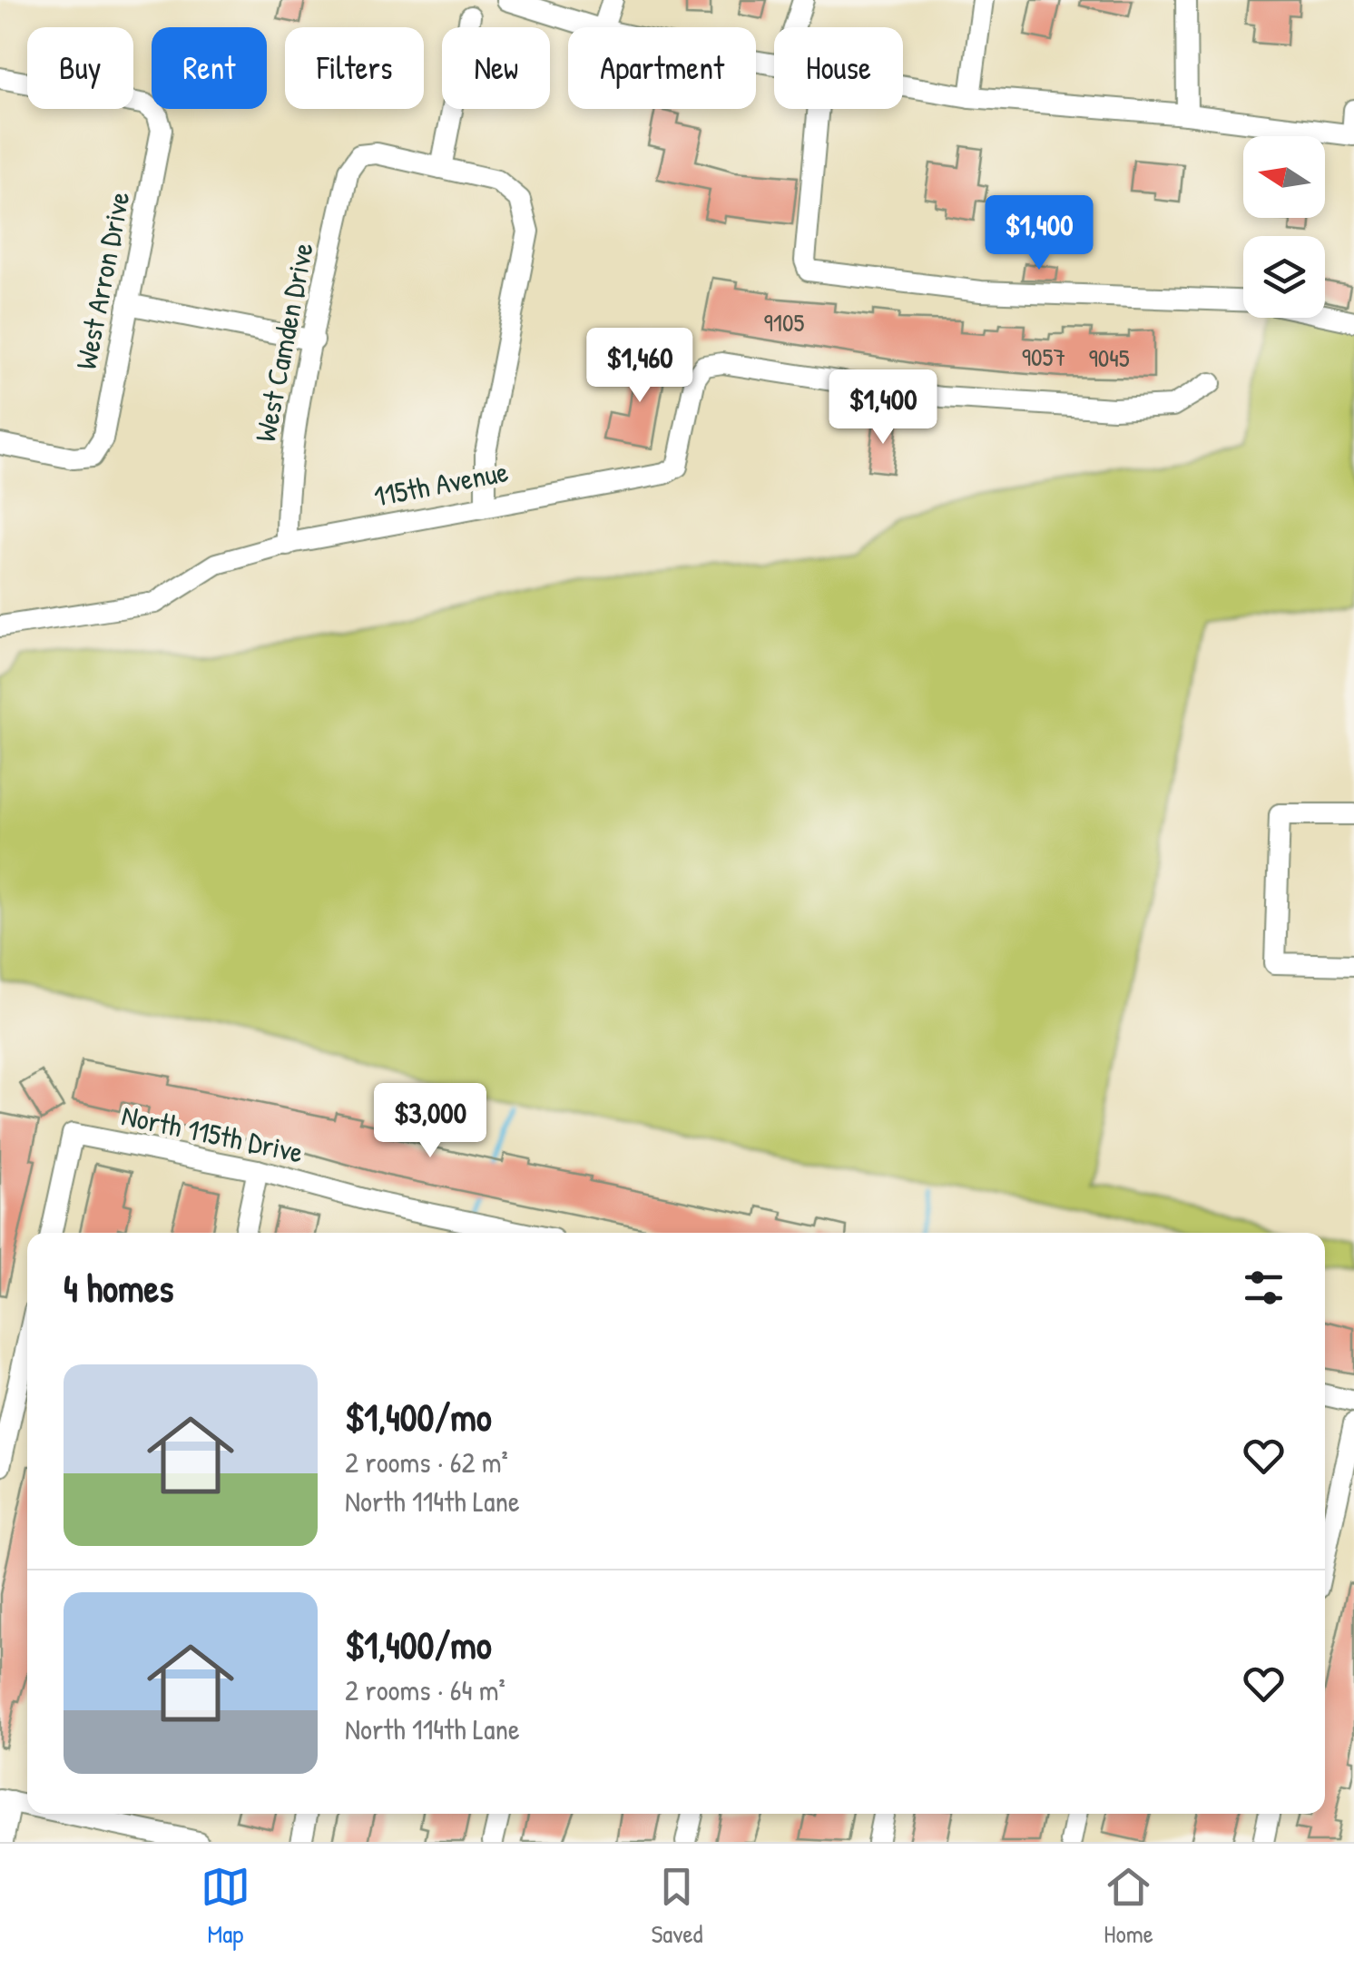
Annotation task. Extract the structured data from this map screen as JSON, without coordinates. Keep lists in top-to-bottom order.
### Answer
{
  "streets": {
    "street": [
      "West Arron Drive",
      "West Camden Drive",
      "115th Avenue",
      "North 115th Drive"
    ]
  },
  "crossings": [
    ["West Camden Drive", "115th Avenue"]
  ],
  "house_numbers": ["9105", "9057", "9045"],
  "north": "left",
  "page": {
    "chip": [
      "Buy",
      "Rent",
      "Filters",
      "New",
      "Apartment",
      "House"
    ],
    "price": [
      "$1,400",
      "$1,460",
      "$1,400",
      "$3,000"
    ],
    "heading": "4 homes",
    "list": [
      {
        "name": "$1,400/mo",
        "note": "2 rooms · 62 m² · North 114th Lane"
      },
      {
        "name": "$1,400/mo",
        "note": "2 rooms · 64 m² · North 114th Lane"
      }
    ],
    "tabs": ["Map", "Saved", "Home"]
  }
}
